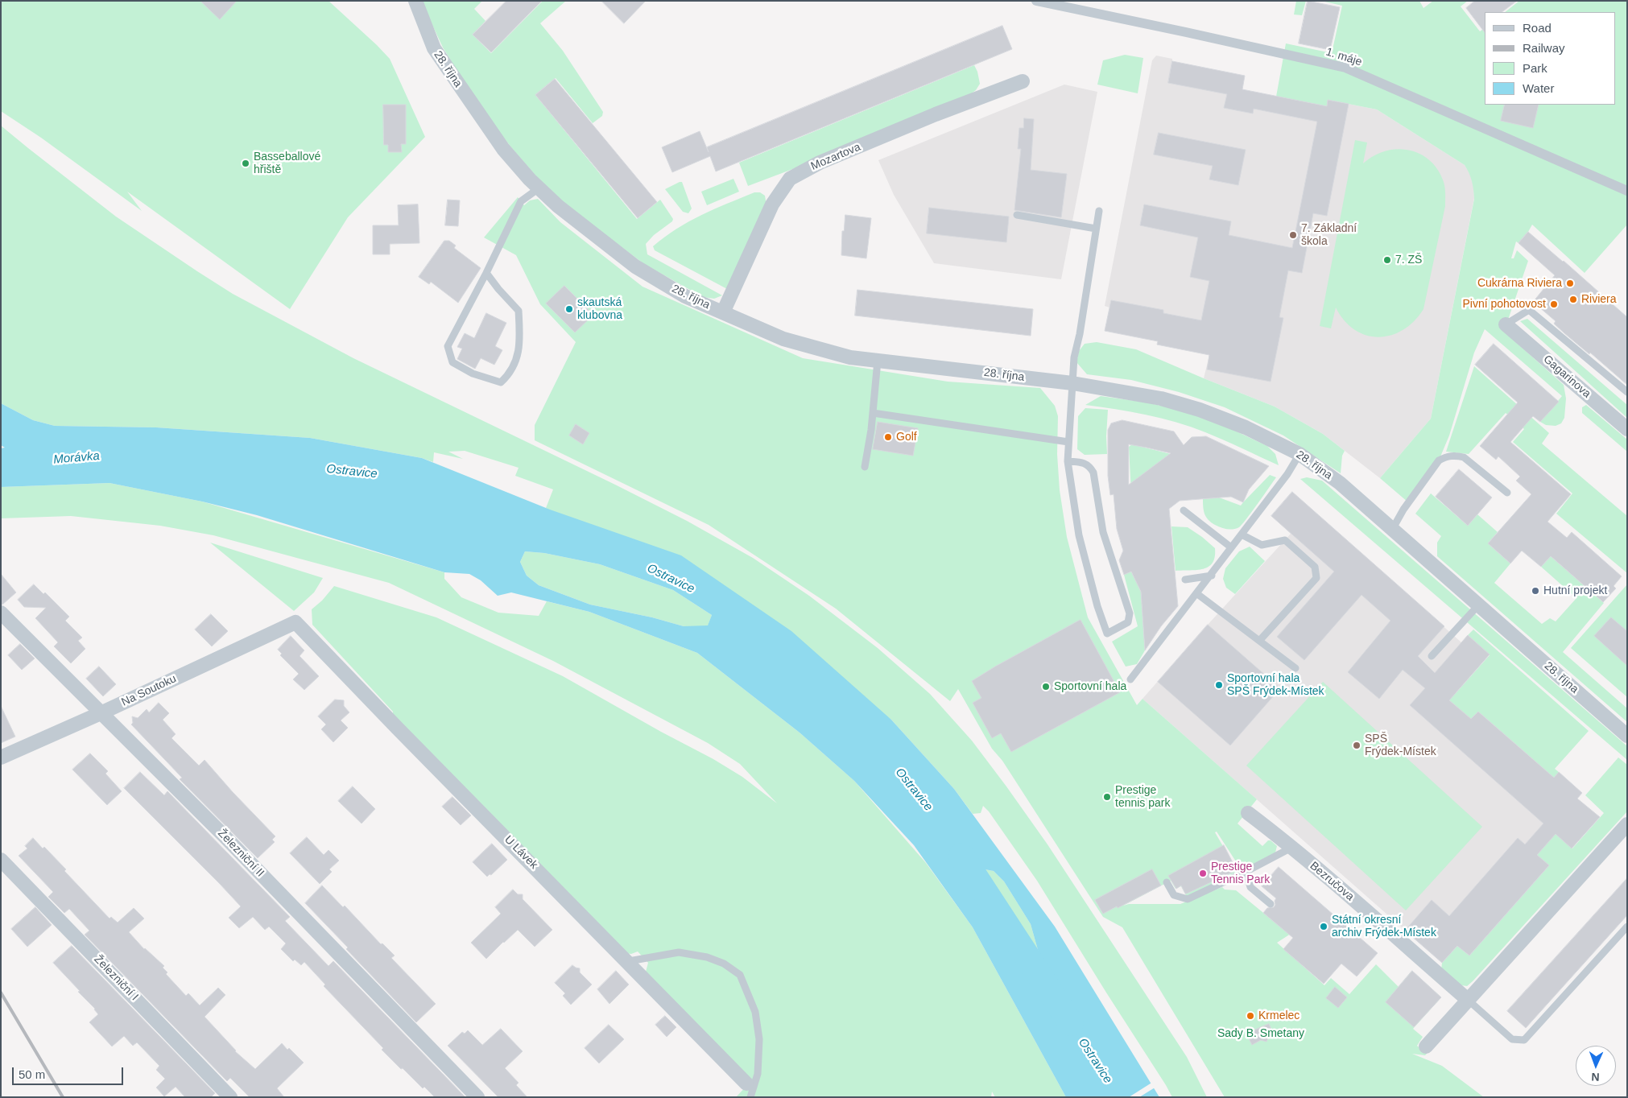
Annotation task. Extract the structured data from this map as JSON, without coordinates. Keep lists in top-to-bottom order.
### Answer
{
  "streets": {
    "street": [
      "1. máje",
      "28. října",
      "Mozartova",
      "Gagarinova",
      "Na Soutoku",
      "U Lávek",
      "Železniční II",
      "Bezručova",
      "Železniční I"
    ]
  },
  "crossings": [
    ["28. října", "Mozartova"],
    ["Na Soutoku", "U Lávek"],
    ["Na Soutoku", "Železniční II"]
  ],
  "water": ["Morávka", "Ostravice"],
  "parks": ["Sady B. Smetany"],
  "places": [
    "Basseballové hřiště",
    "7. Základní škola",
    "7. ZŠ",
    "Cukrárna Riviera",
    "Riviera",
    "Pivní pohotovost",
    "skautská klubovna",
    "Golf",
    "Hutní projekt",
    "Sportovní hala SPŠ Frýdek-Místek",
    "Sportovní hala",
    "SPŠ Frýdek-Místek",
    "Prestige tennis park",
    "Prestige Tennis Park",
    "Státní okresní archiv Frýdek-Místek",
    "Krmelec"
  ],
  "legend": [
    "Road",
    "Railway",
    "Park",
    "Water"
  ],
  "scale_bar": "50 m",
  "north": "bottom"
}
